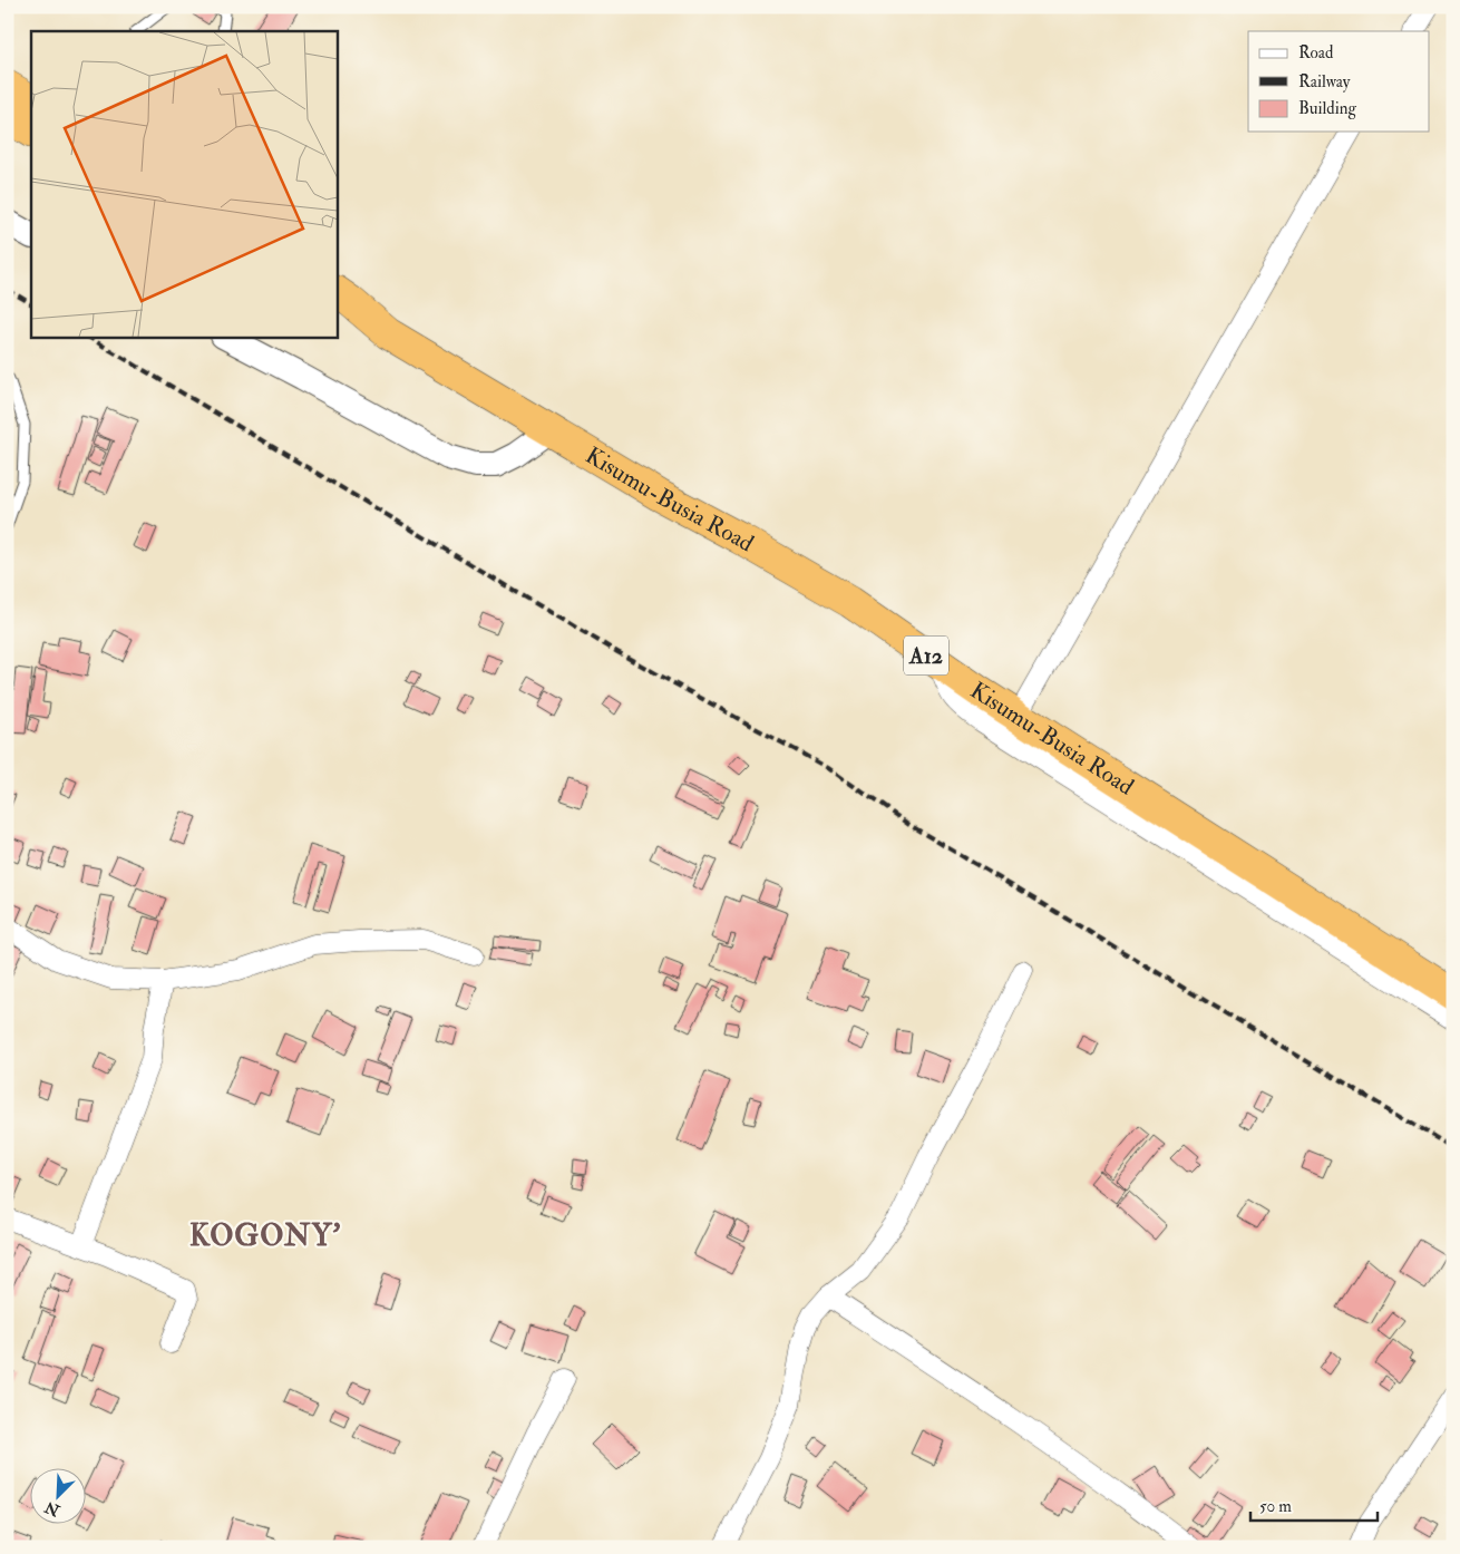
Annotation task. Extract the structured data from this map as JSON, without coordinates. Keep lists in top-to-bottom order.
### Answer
{
  "streets": {
    "highway": ["Kisumu-Busia Road", "A12"]
  },
  "crossings": [
    ["Kisumu-Busia Road", "A12"]
  ],
  "districts": ["KOGONY'"],
  "legend": ["Road", "Railway", "Building"],
  "scale_bar": "50 m",
  "north": "bottom left"
}
